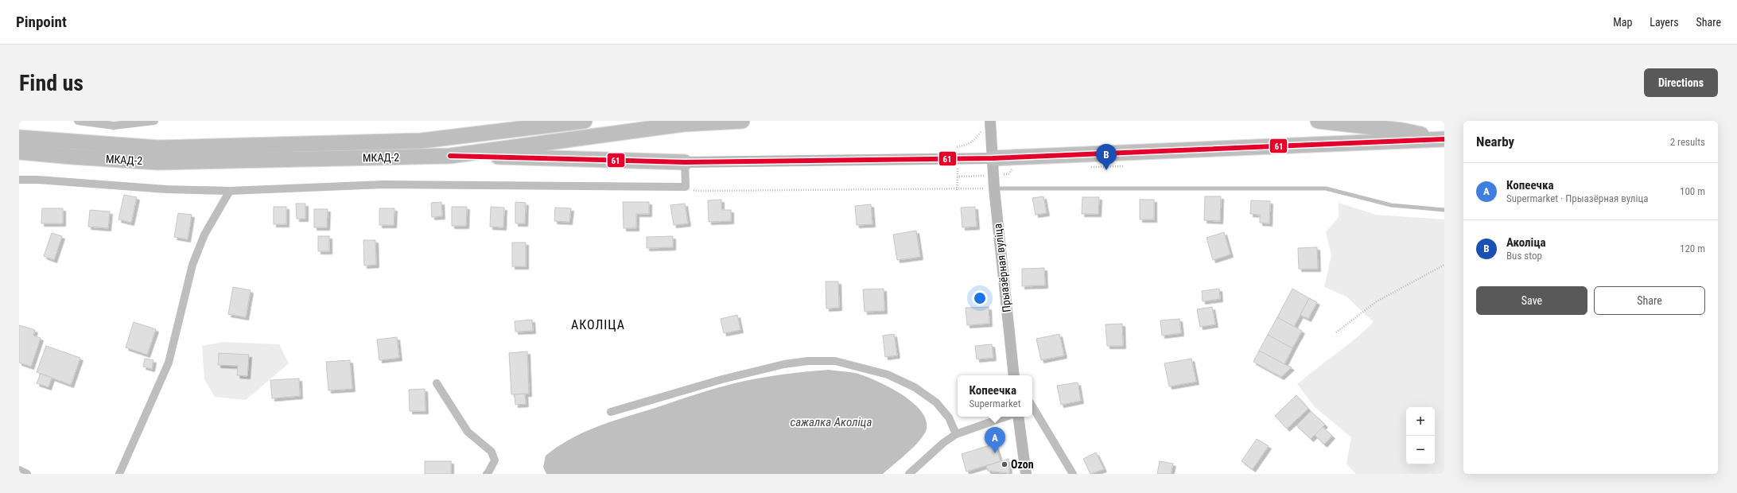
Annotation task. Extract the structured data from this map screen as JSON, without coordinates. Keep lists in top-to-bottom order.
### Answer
{
  "streets": {
    "highway": ["МКАД-2"],
    "street": ["Прыазёрная вуліца"]
  },
  "districts": ["АКОЛІЦА"],
  "water": ["сажалка Аколіца"],
  "places": ["Ozon"],
  "lines": ["transit line 61"],
  "page": {
    "header": "Pinpoint",
    "nav": ["Map", "Layers", "Share"],
    "buttons": [
      "Directions",
      ["Save", "Share"]
    ],
    "title": "Find us",
    "heading": ["Nearby", "2 results"],
    "pins": ["B", "A"],
    "list": [
      {
        "mark": "A",
        "name": "Копеечка",
        "note": "Supermarket · Прыазёрная вуліца",
        "value": "100 m"
      },
      {
        "mark": "B",
        "name": "Аколіца",
        "note": "Bus stop",
        "value": "120 m"
      }
    ],
    "popup": ["Копеечка", "Supermarket"],
    "map_buttons": ["+", "−"]
  }
}
